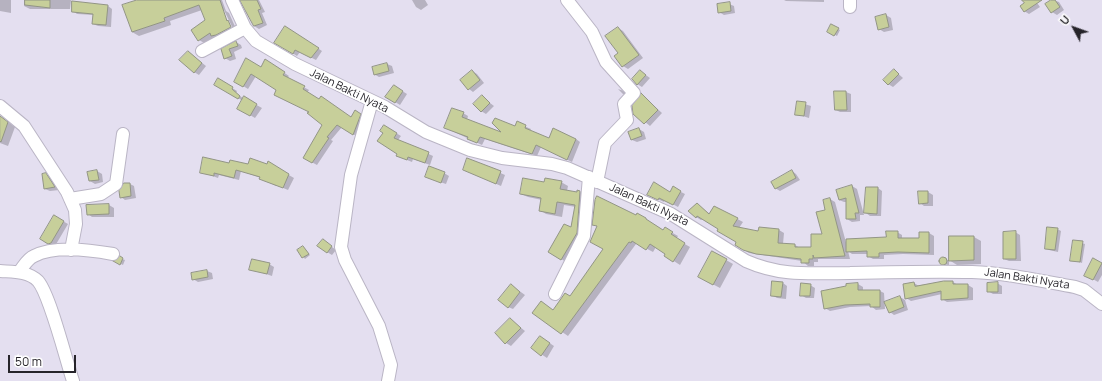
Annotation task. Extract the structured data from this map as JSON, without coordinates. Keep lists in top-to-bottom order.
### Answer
{
  "streets": {
    "street": ["Jalan Bakti Nyata"]
  },
  "scale_bar": "50 m",
  "north": "top left"
}
